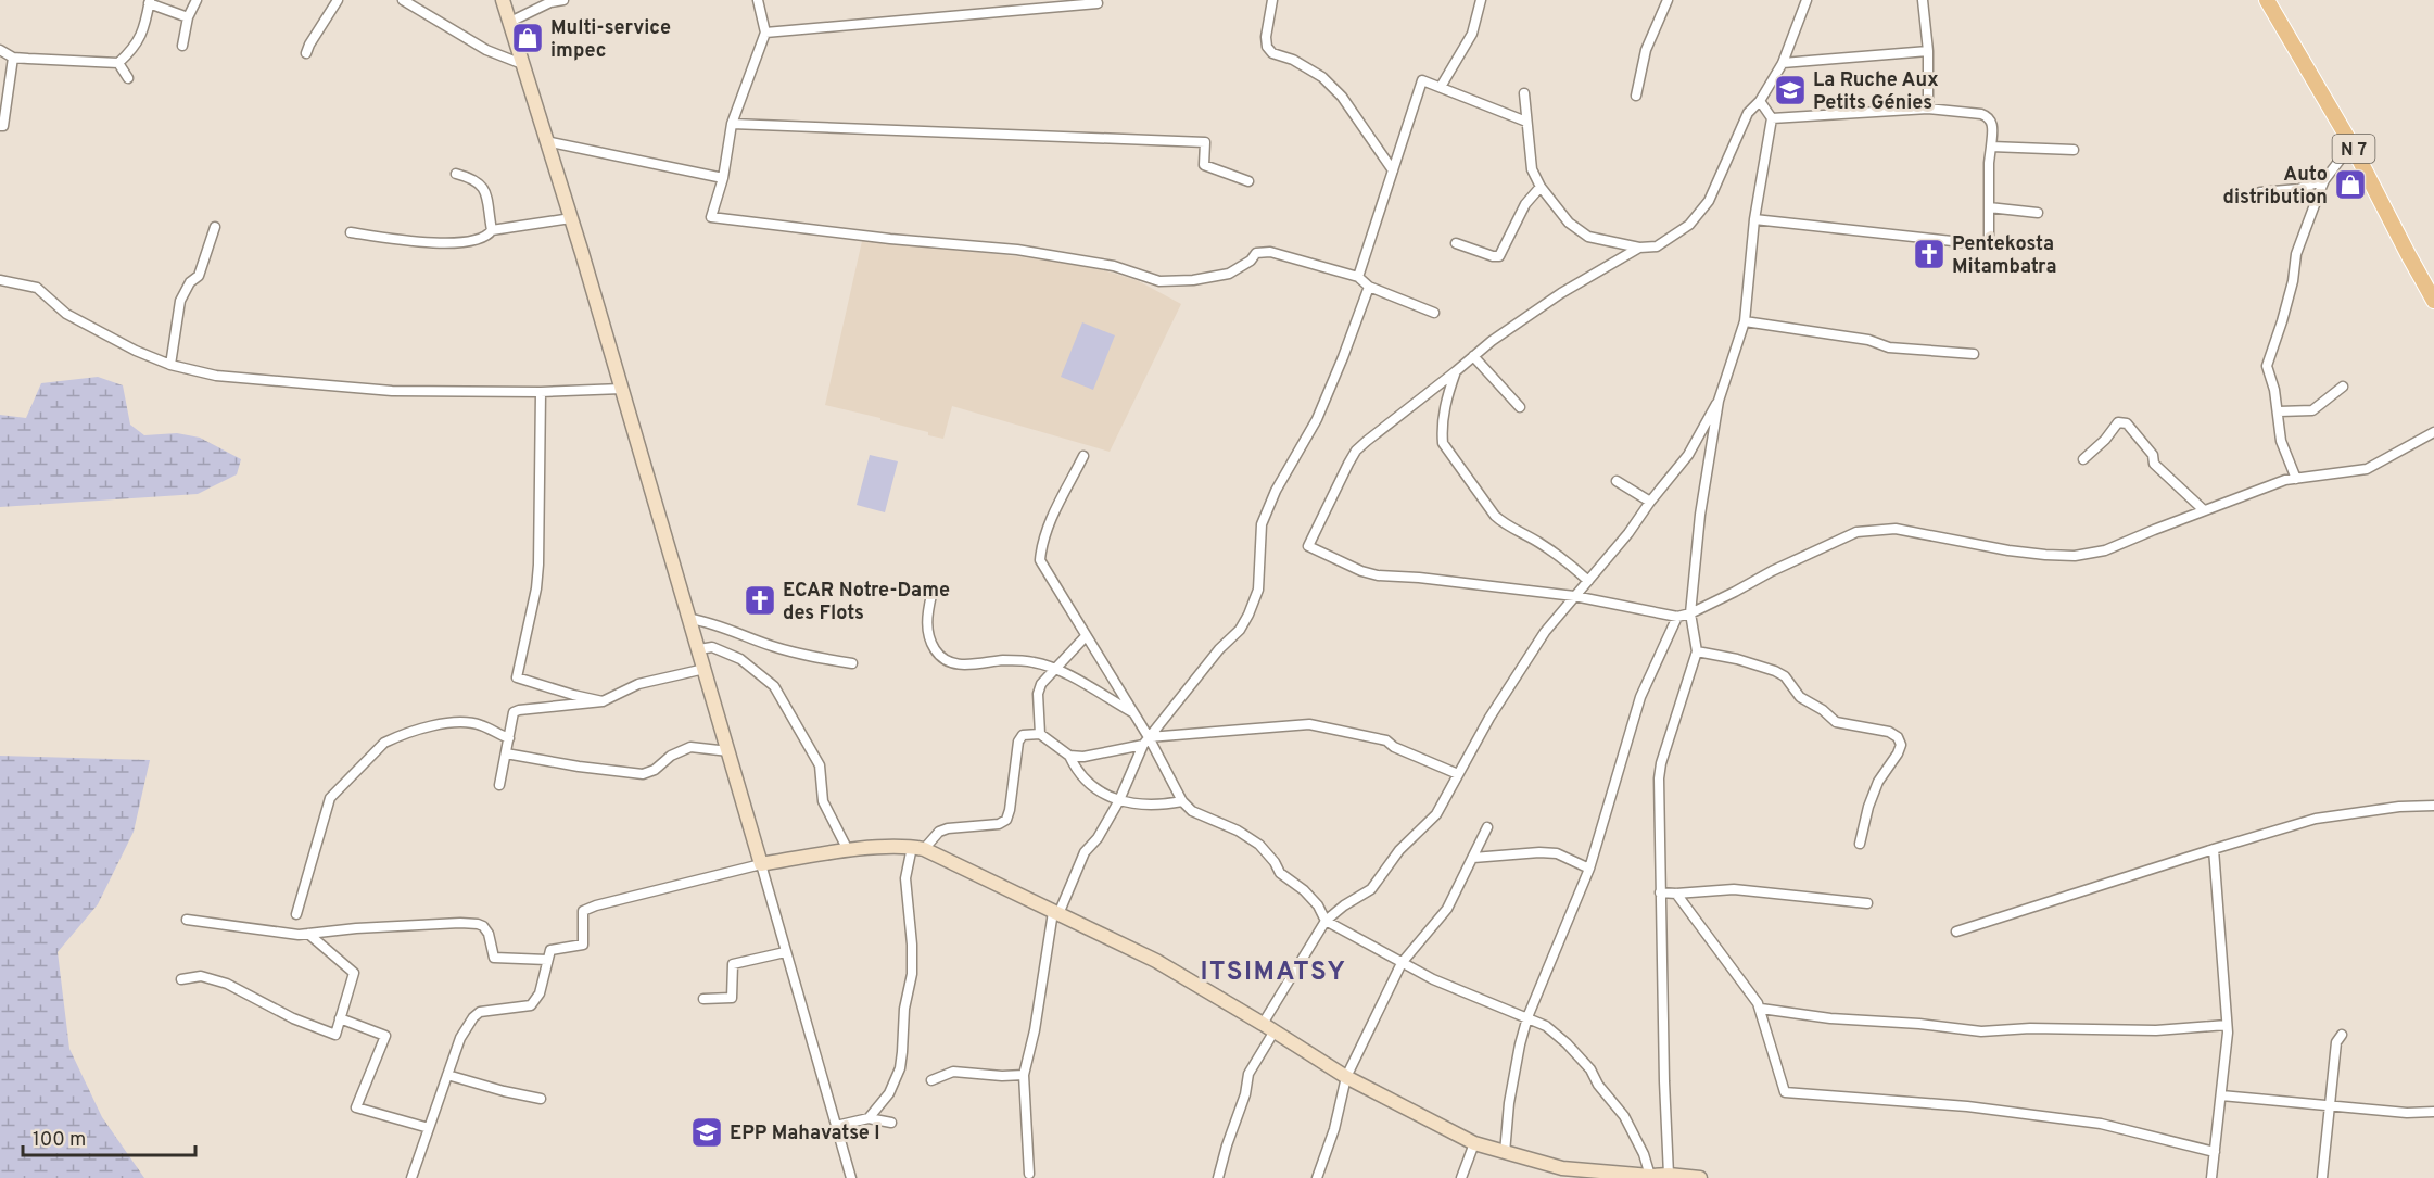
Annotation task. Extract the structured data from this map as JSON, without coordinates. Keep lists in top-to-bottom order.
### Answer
{
  "streets": {
    "main road": ["N 7"]
  },
  "districts": ["ITSIMATSY"],
  "places": {
    "shop": ["Multi-service impec", "Auto distribution"],
    "school or university": ["La Ruche Aux Petits Génies", "EPP Mahavatse I"],
    "church": ["Pentekosta Mitambatra", "ECAR Notre-Dame des Flots"]
  },
  "scale_bar": "100 m"
}
